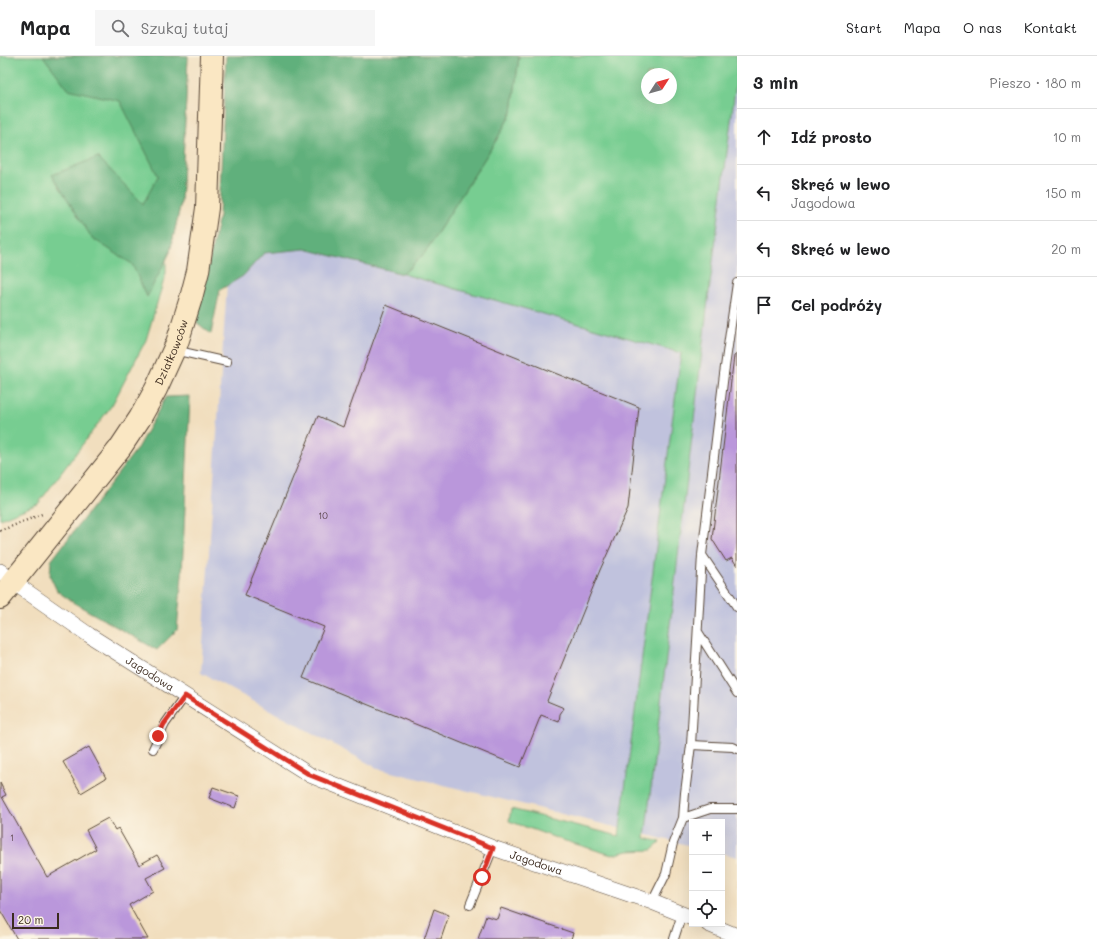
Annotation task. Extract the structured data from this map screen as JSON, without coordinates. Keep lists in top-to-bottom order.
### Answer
{
  "streets": {
    "street": ["Działkowców", "Jagodowa"]
  },
  "crossings": [
    ["Działkowców", "Jagodowa"]
  ],
  "house_numbers": ["10", "1"],
  "scale_bar": "20 m",
  "north": "top right",
  "page": {
    "header": "Mapa",
    "search": "Szukaj tutaj",
    "nav": [
      "Start",
      "Mapa",
      "O nas",
      "Kontakt"
    ],
    "heading": ["3 min", "Pieszo · 180 m"],
    "list": [
      ["Idź prosto", "10 m"],
      ["Skręć w lewo", "Jagodowa", "150 m"],
      ["Skręć w lewo", "20 m"],
      "Cel podróży"
    ],
    "map_buttons": ["+", "−"],
    "scale": "20 m"
  }
}
